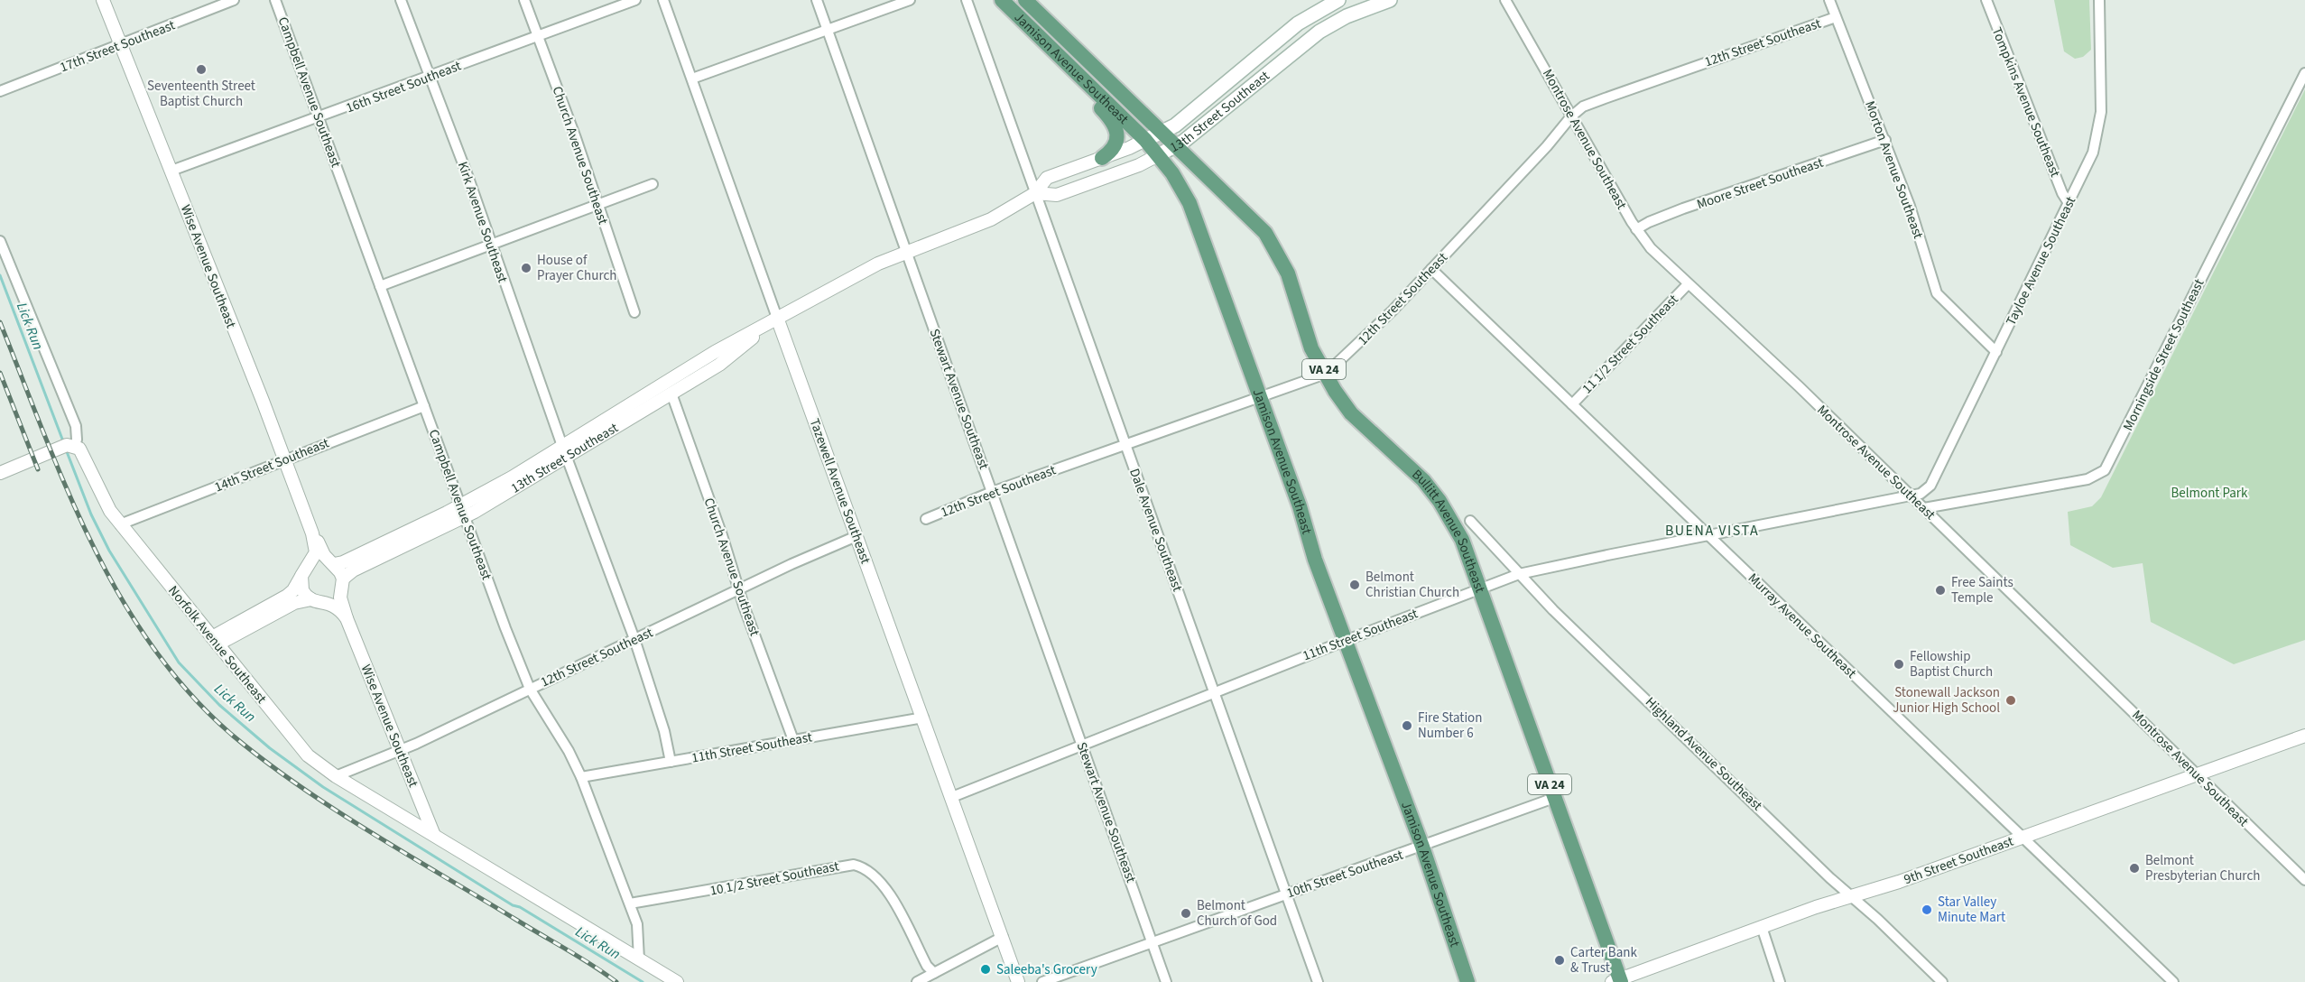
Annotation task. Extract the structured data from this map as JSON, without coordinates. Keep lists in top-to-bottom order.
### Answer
{
  "streets": {
    "main road": [
      "Jamison Avenue Southeast",
      "13th Street Southeast",
      "VA 24",
      "Bullitt Avenue Southeast"
    ],
    "street": [
      "12th Street Southeast",
      "17th Street Southeast",
      "16th Street Southeast",
      "Campbell Avenue Southeast",
      "Tompkins Avenue Southeast",
      "Montrose Avenue Southeast",
      "Church Avenue Southeast",
      "Morton Avenue Southeast",
      "Moore Street Southeast",
      "Kirk Avenue Southeast",
      "Tayloe Avenue Southeast",
      "Wise Avenue Southeast",
      "11 1/2 Street Southeast",
      "Morningside Street Southeast",
      "Stewart Avenue Southeast",
      "14th Street Southeast",
      "Tazewell Avenue Southeast",
      "Dale Avenue Southeast",
      "Murray Avenue Southeast",
      "11th Street Southeast",
      "Norfolk Avenue Southeast",
      "Highland Avenue Southeast",
      "9th Street Southeast",
      "10th Street Southeast",
      "10 1/2 Street Southeast"
    ]
  },
  "crossings": [
    ["12th Street Southeast", "Jamison Avenue Southeast"],
    ["12th Street Southeast", "Campbell Avenue Southeast"],
    ["12th Street Southeast", "Montrose Avenue Southeast"],
    ["12th Street Southeast", "Church Avenue Southeast"],
    ["12th Street Southeast", "Morton Avenue Southeast"],
    ["12th Street Southeast", "Kirk Avenue Southeast"],
    ["12th Street Southeast", "Wise Avenue Southeast"],
    ["12th Street Southeast", "Stewart Avenue Southeast"],
    ["12th Street Southeast", "Tazewell Avenue Southeast"],
    ["12th Street Southeast", "Dale Avenue Southeast"],
    ["12th Street Southeast", "Bullitt Avenue Southeast"],
    ["12th Street Southeast", "Murray Avenue Southeast"],
    ["12th Street Southeast", "Norfolk Avenue Southeast"],
    ["17th Street Southeast", "Wise Avenue Southeast"],
    ["Jamison Avenue Southeast", "13th Street Southeast"],
    ["Jamison Avenue Southeast", "Bullitt Avenue Southeast"],
    ["Jamison Avenue Southeast", "11th Street Southeast"],
    ["Jamison Avenue Southeast", "10th Street Southeast"],
    ["16th Street Southeast", "Campbell Avenue Southeast"],
    ["16th Street Southeast", "Church Avenue Southeast"],
    ["16th Street Southeast", "Kirk Avenue Southeast"],
    ["16th Street Southeast", "Wise Avenue Southeast"],
    ["Campbell Avenue Southeast", "13th Street Southeast"],
    ["Campbell Avenue Southeast", "14th Street Southeast"],
    ["Campbell Avenue Southeast", "11th Street Southeast"],
    ["Campbell Avenue Southeast", "Norfolk Avenue Southeast"],
    ["Campbell Avenue Southeast", "10 1/2 Street Southeast"],
    ["Tompkins Avenue Southeast", "Tayloe Avenue Southeast"],
    ["13th Street Southeast", "Church Avenue Southeast"],
    ["13th Street Southeast", "Kirk Avenue Southeast"],
    ["13th Street Southeast", "Wise Avenue Southeast"],
    ["13th Street Southeast", "Stewart Avenue Southeast"],
    ["13th Street Southeast", "Tazewell Avenue Southeast"],
    ["13th Street Southeast", "Dale Avenue Southeast"],
    ["13th Street Southeast", "Bullitt Avenue Southeast"],
    ["Montrose Avenue Southeast", "Moore Street Southeast"],
    ["Montrose Avenue Southeast", "Tayloe Avenue Southeast"],
    ["Montrose Avenue Southeast", "11 1/2 Street Southeast"],
    ["Montrose Avenue Southeast", "Morningside Street Southeast"],
    ["Montrose Avenue Southeast", "11th Street Southeast"],
    ["Montrose Avenue Southeast", "9th Street Southeast"],
    ["Church Avenue Southeast", "11th Street Southeast"],
    ["Morton Avenue Southeast", "Moore Street Southeast"],
    ["Morton Avenue Southeast", "Tayloe Avenue Southeast"],
    ["Kirk Avenue Southeast", "11th Street Southeast"],
    ["Tayloe Avenue Southeast", "11th Street Southeast"],
    ["Wise Avenue Southeast", "14th Street Southeast"],
    ["Wise Avenue Southeast", "Norfolk Avenue Southeast"],
    ["11 1/2 Street Southeast", "Murray Avenue Southeast"],
    ["Stewart Avenue Southeast", "11th Street Southeast"],
    ["Stewart Avenue Southeast", "10th Street Southeast"],
    ["14th Street Southeast", "Norfolk Avenue Southeast"],
    ["Tazewell Avenue Southeast", "11th Street Southeast"],
    ["Dale Avenue Southeast", "11th Street Southeast"],
    ["Dale Avenue Southeast", "10th Street Southeast"],
    ["Bullitt Avenue Southeast", "11th Street Southeast"],
    ["Bullitt Avenue Southeast", "9th Street Southeast"],
    ["Bullitt Avenue Southeast", "10th Street Southeast"],
    ["Murray Avenue Southeast", "11th Street Southeast"],
    ["Murray Avenue Southeast", "9th Street Southeast"],
    ["11th Street Southeast", "Highland Avenue Southeast"],
    ["Highland Avenue Southeast", "9th Street Southeast"]
  ],
  "districts": ["BUENA VISTA"],
  "water": ["Lick Run"],
  "parks": ["Belmont Park"],
  "places": [
    "Seventeenth Street Baptist Church",
    "House of Prayer Church",
    "Belmont Christian Church",
    "Free Saints Temple",
    "Fellowship Baptist Church",
    "Stonewall Jackson Junior High School",
    "Fire Station Number 6",
    "Belmont Presbyterian Church",
    "Star Valley Minute Mart",
    "Belmont Church of God",
    "Carter Bank & Trust",
    "Saleeba's Grocery"
  ]
}
